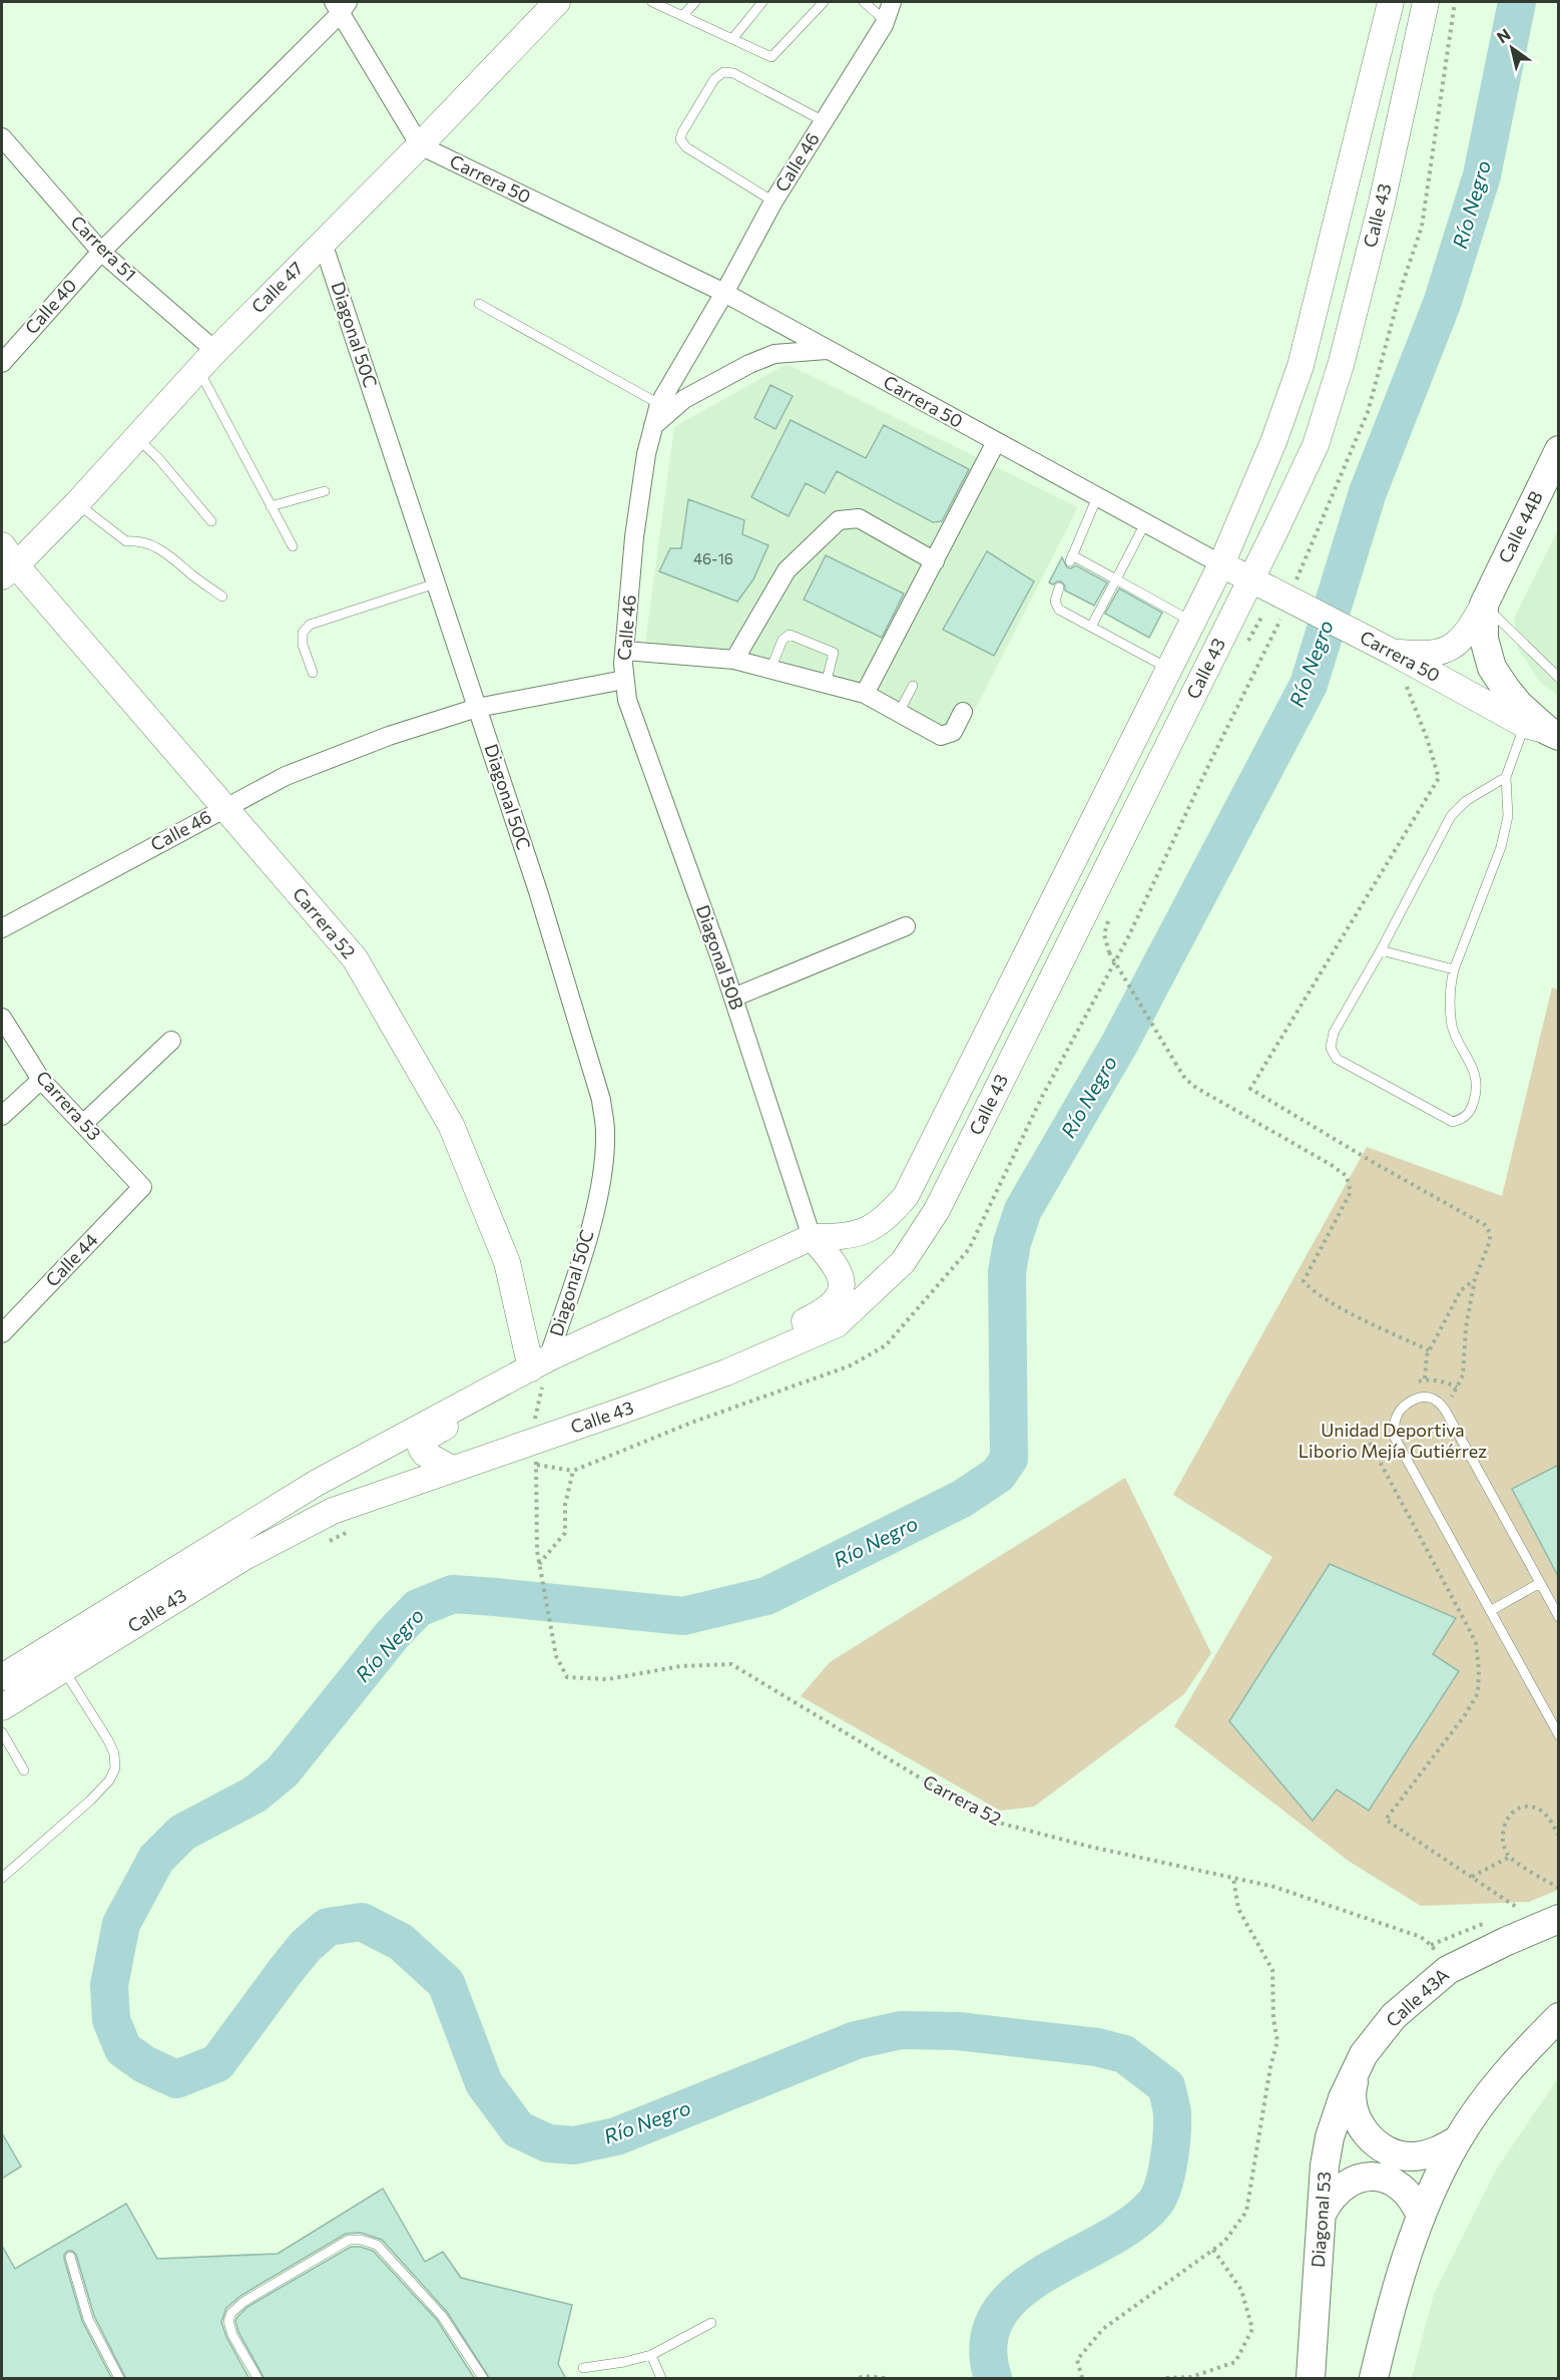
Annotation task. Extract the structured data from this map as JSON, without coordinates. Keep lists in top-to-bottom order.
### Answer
{
  "streets": {
    "main road": ["Calle 44B", "Calle 43A", "Diagonal 53"],
    "street": [
      "Calle 46",
      "Carrera 50",
      "Calle 43",
      "Carrera 51",
      "Calle 47",
      "Calle 40",
      "Diagonal 50C",
      "Carrera 52",
      "Diagonal 50B",
      "Carrera 53",
      "Calle 44"
    ]
  },
  "crossings": [
    ["Calle 46", "Carrera 50"],
    ["Calle 46", "Diagonal 50C"],
    ["Calle 46", "Carrera 52"],
    ["Calle 46", "Diagonal 50B"],
    ["Carrera 50", "Calle 43"],
    ["Carrera 50", "Calle 47"],
    ["Carrera 50", "Calle 44B"],
    ["Calle 43", "Diagonal 50C"],
    ["Calle 43", "Carrera 52"],
    ["Calle 43", "Diagonal 50B"],
    ["Carrera 51", "Calle 47"],
    ["Carrera 51", "Calle 40"],
    ["Calle 47", "Diagonal 50C"],
    ["Calle 47", "Carrera 52"],
    ["Diagonal 50C", "Carrera 52"],
    ["Carrera 53", "Calle 44"],
    ["Calle 43A", "Diagonal 53"]
  ],
  "water": ["Río Negro"],
  "parks": ["Unidad Deportiva Liborio Mejía Gutiérrez"],
  "house_numbers": ["46-16"],
  "north": "top left"
}
